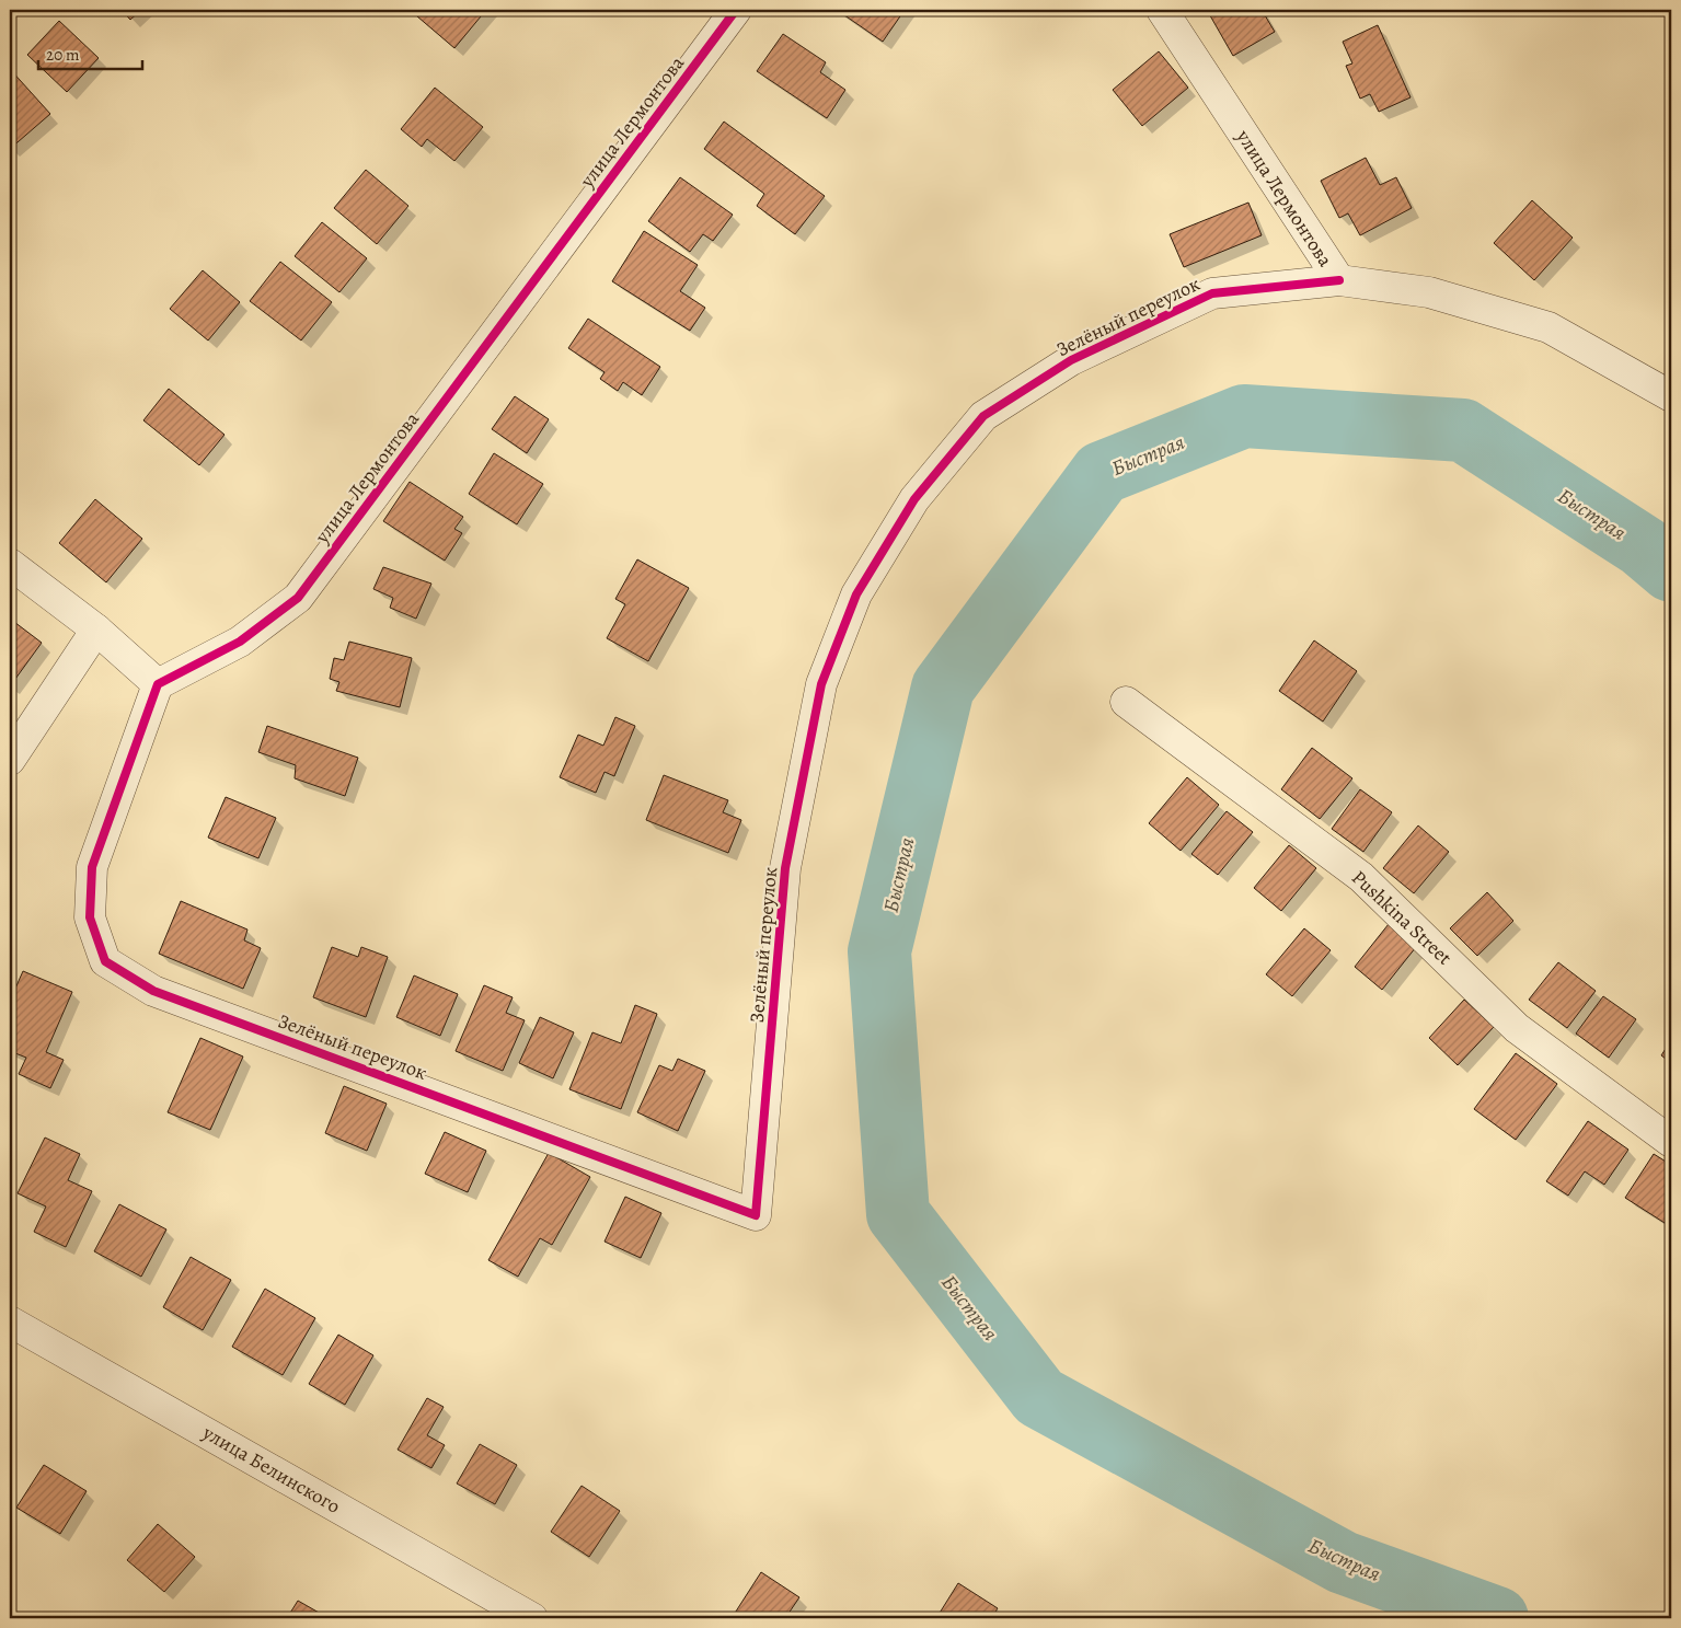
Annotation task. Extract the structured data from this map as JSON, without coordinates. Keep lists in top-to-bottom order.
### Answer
{
  "streets": {
    "street": [
      "улица Лермонтова",
      "Зелёный переулок",
      "Pushkina Street",
      "улица Белинского"
    ]
  },
  "crossings": [
    ["улица Лермонтова", "Зелёный переулок"]
  ],
  "water": ["Быстрая"],
  "scale_bar": "20 m"
}
